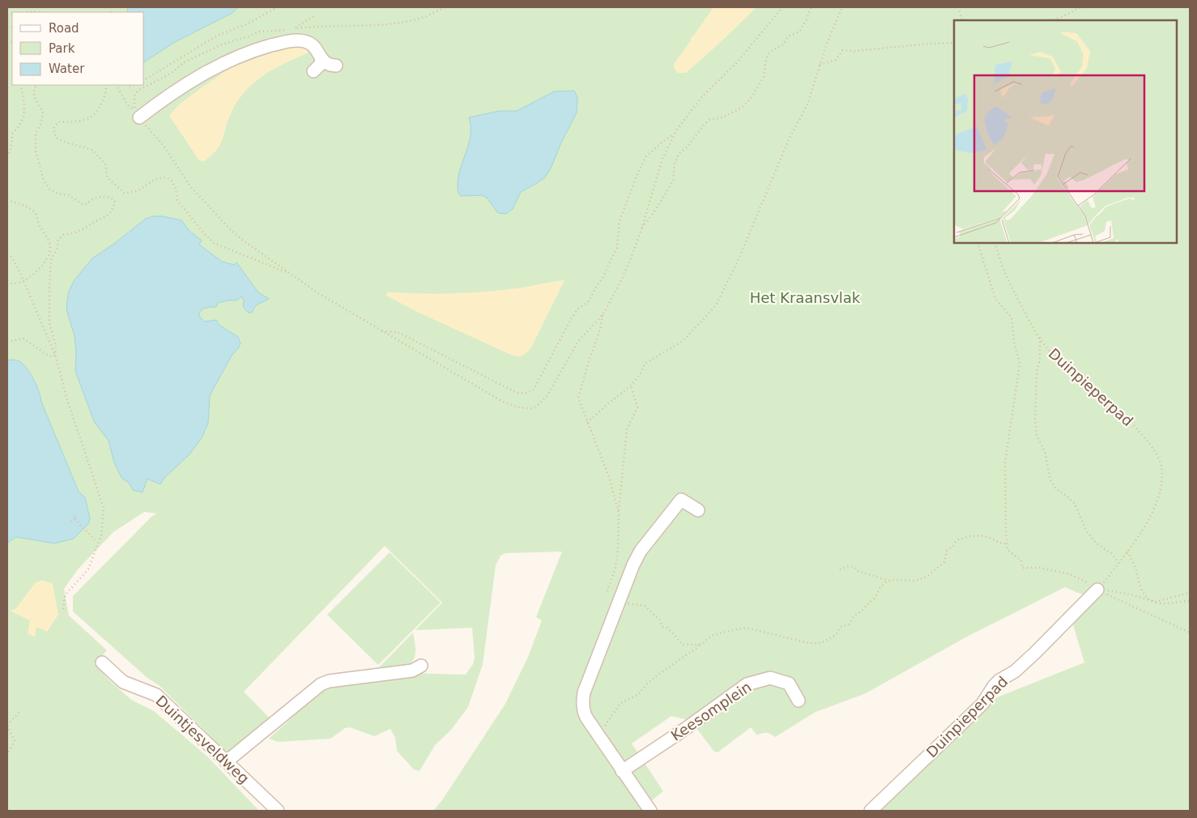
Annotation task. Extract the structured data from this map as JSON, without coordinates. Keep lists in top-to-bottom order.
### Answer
{
  "streets": {
    "street": ["Duinpieperpad", "Keesomplein", "Duintjesveldweg"]
  },
  "parks": ["Het Kraansvlak"],
  "legend": ["Road", "Park", "Water"]
}
